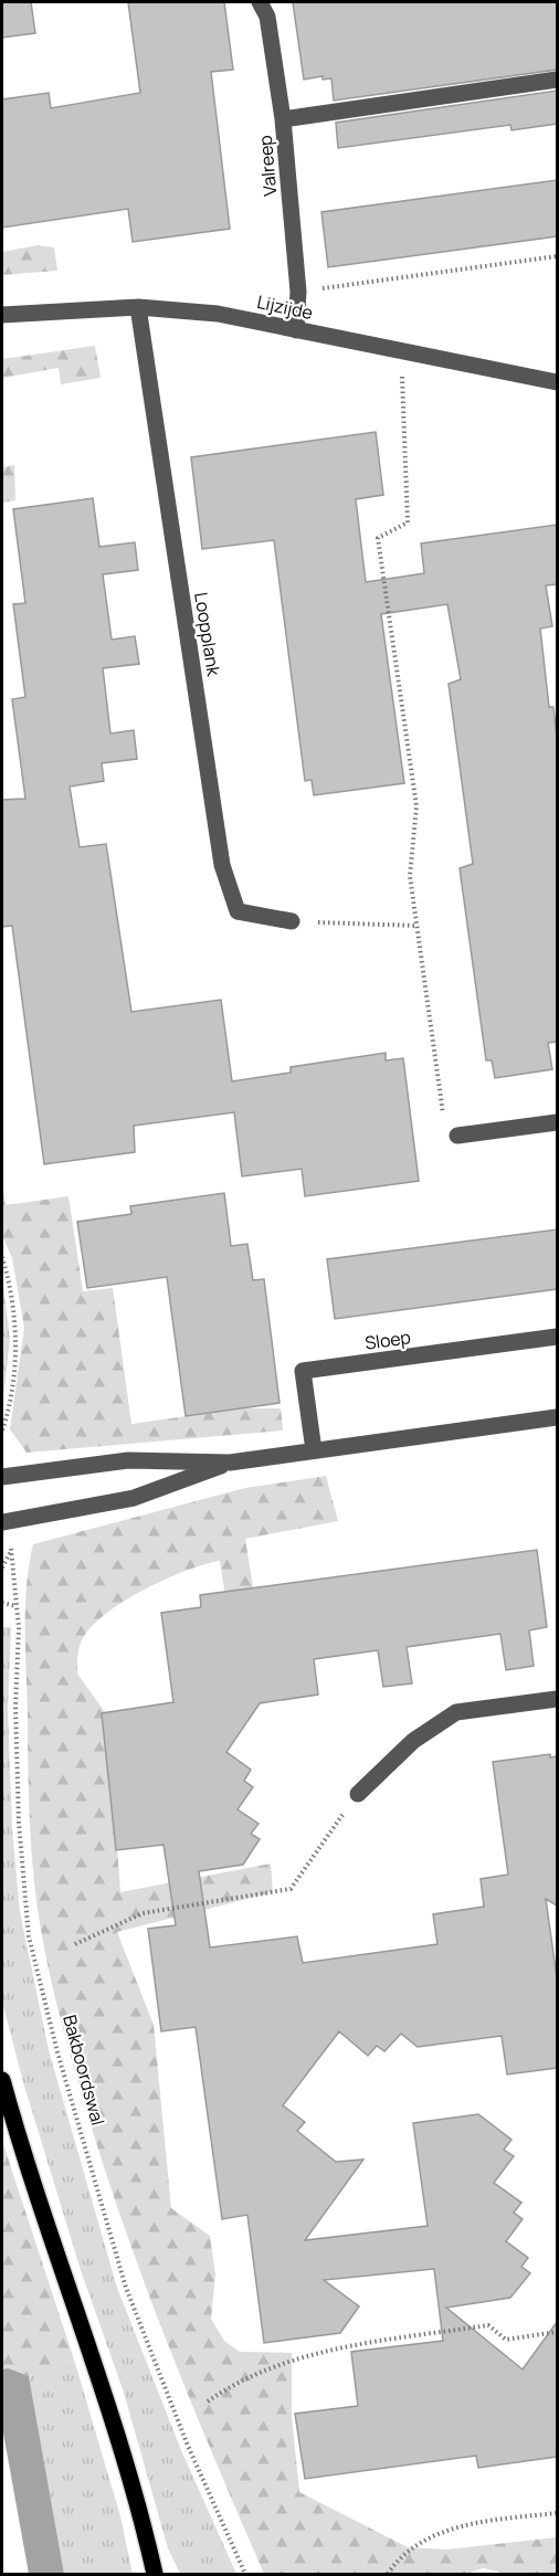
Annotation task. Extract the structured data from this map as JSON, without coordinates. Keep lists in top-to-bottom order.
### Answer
{
  "streets": {
    "street": [
      "Valreep",
      "Lijzijde",
      "Loopplank",
      "Sloep"
    ],
    "path": ["Bakboordswal"]
  },
  "crossings": [
    ["Valreep", "Lijzijde"],
    ["Lijzijde", "Loopplank"]
  ]
}
